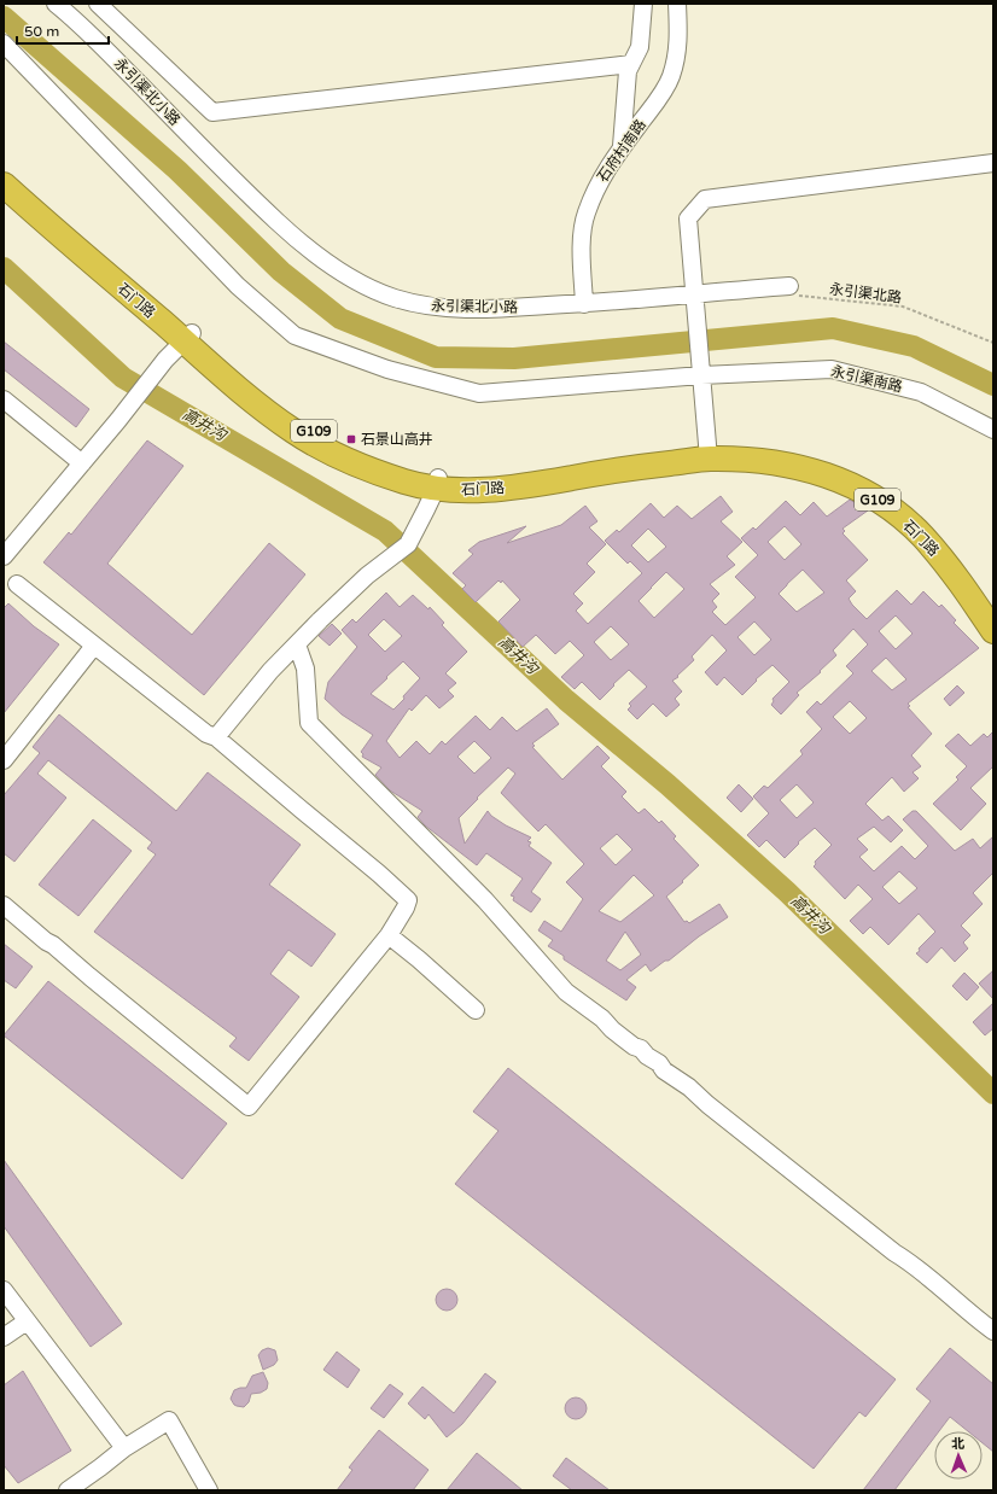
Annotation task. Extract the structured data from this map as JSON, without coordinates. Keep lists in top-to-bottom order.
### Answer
{
  "streets": {
    "highway": ["石门路", "G109"],
    "street": ["永引渠北小路", "石府村南路", "永引渠南路"],
    "path": ["永引渠北路"]
  },
  "crossings": [
    ["永引渠北小路", "石府村南路"],
    ["永引渠北小路", "永引渠北路"]
  ],
  "water": ["高井沟"],
  "places": {
    "transit": ["石景山高井"]
  },
  "scale_bar": "50 m",
  "north": "top"
}
